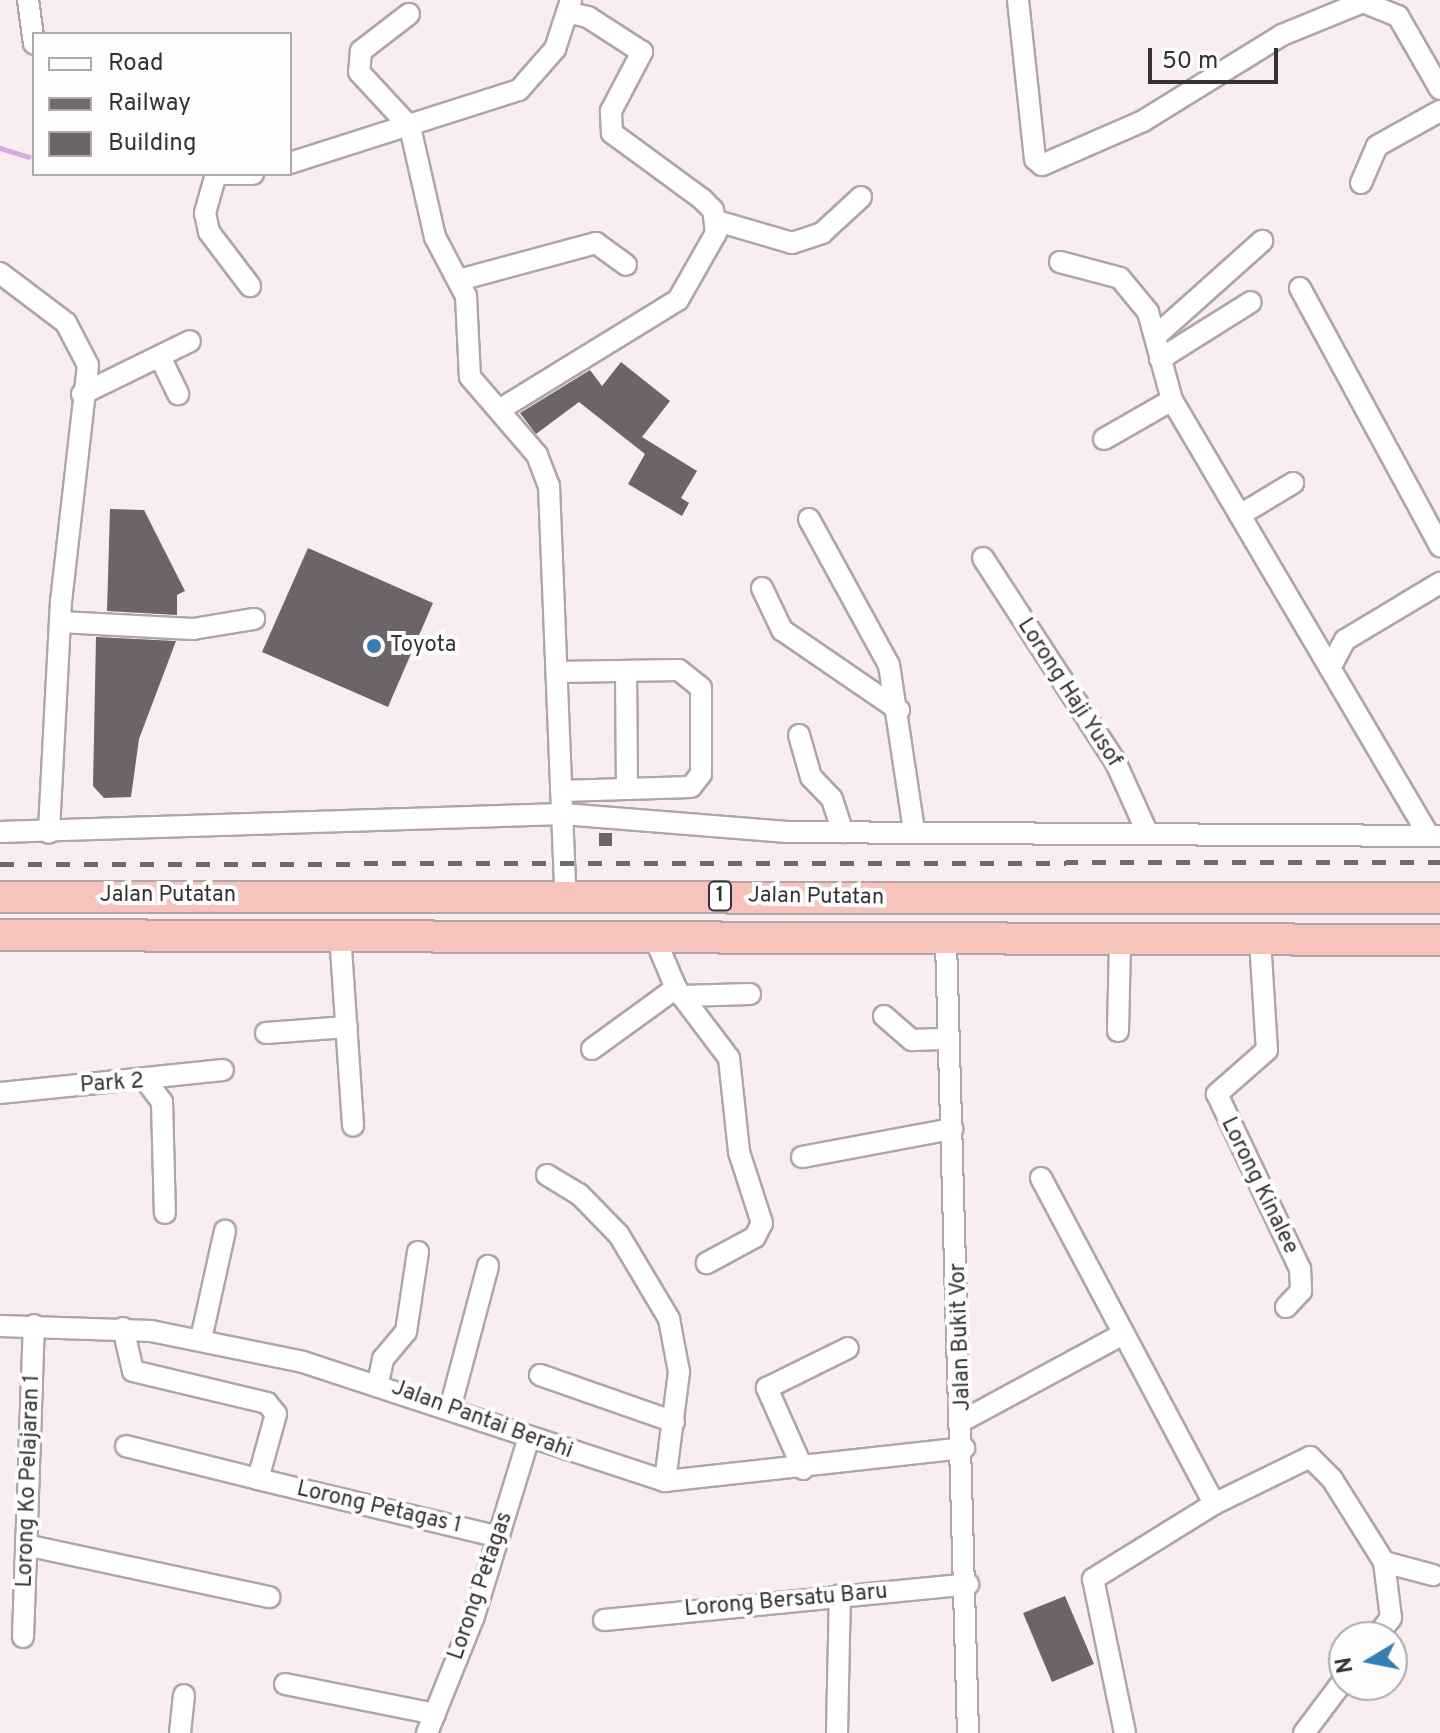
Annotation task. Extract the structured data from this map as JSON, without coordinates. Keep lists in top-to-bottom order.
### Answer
{
  "streets": {
    "highway": ["Jalan Putatan", "1"],
    "street": [
      "Lorong Haji Yusof",
      "Park 2",
      "Lorong Kinalee",
      "Jalan Bukit Vor",
      "Jalan Pantai Berahi",
      "Lorong Ko Pelajaran 1",
      "Lorong Petagas 1",
      "Lorong Petagas",
      "Lorong Bersatu Baru"
    ]
  },
  "crossings": [
    ["Jalan Putatan", "Lorong Kinalee"],
    ["Jalan Putatan", "Jalan Bukit Vor"],
    ["Jalan Bukit Vor", "Jalan Pantai Berahi"],
    ["Jalan Bukit Vor", "Lorong Bersatu Baru"],
    ["Jalan Pantai Berahi", "Lorong Ko Pelajaran 1"],
    ["Jalan Pantai Berahi", "Lorong Petagas"],
    ["Lorong Petagas 1", "Lorong Petagas"]
  ],
  "places": ["Toyota"],
  "legend": ["Road", "Railway", "Building"],
  "scale_bar": "50 m",
  "north": "left"
}
